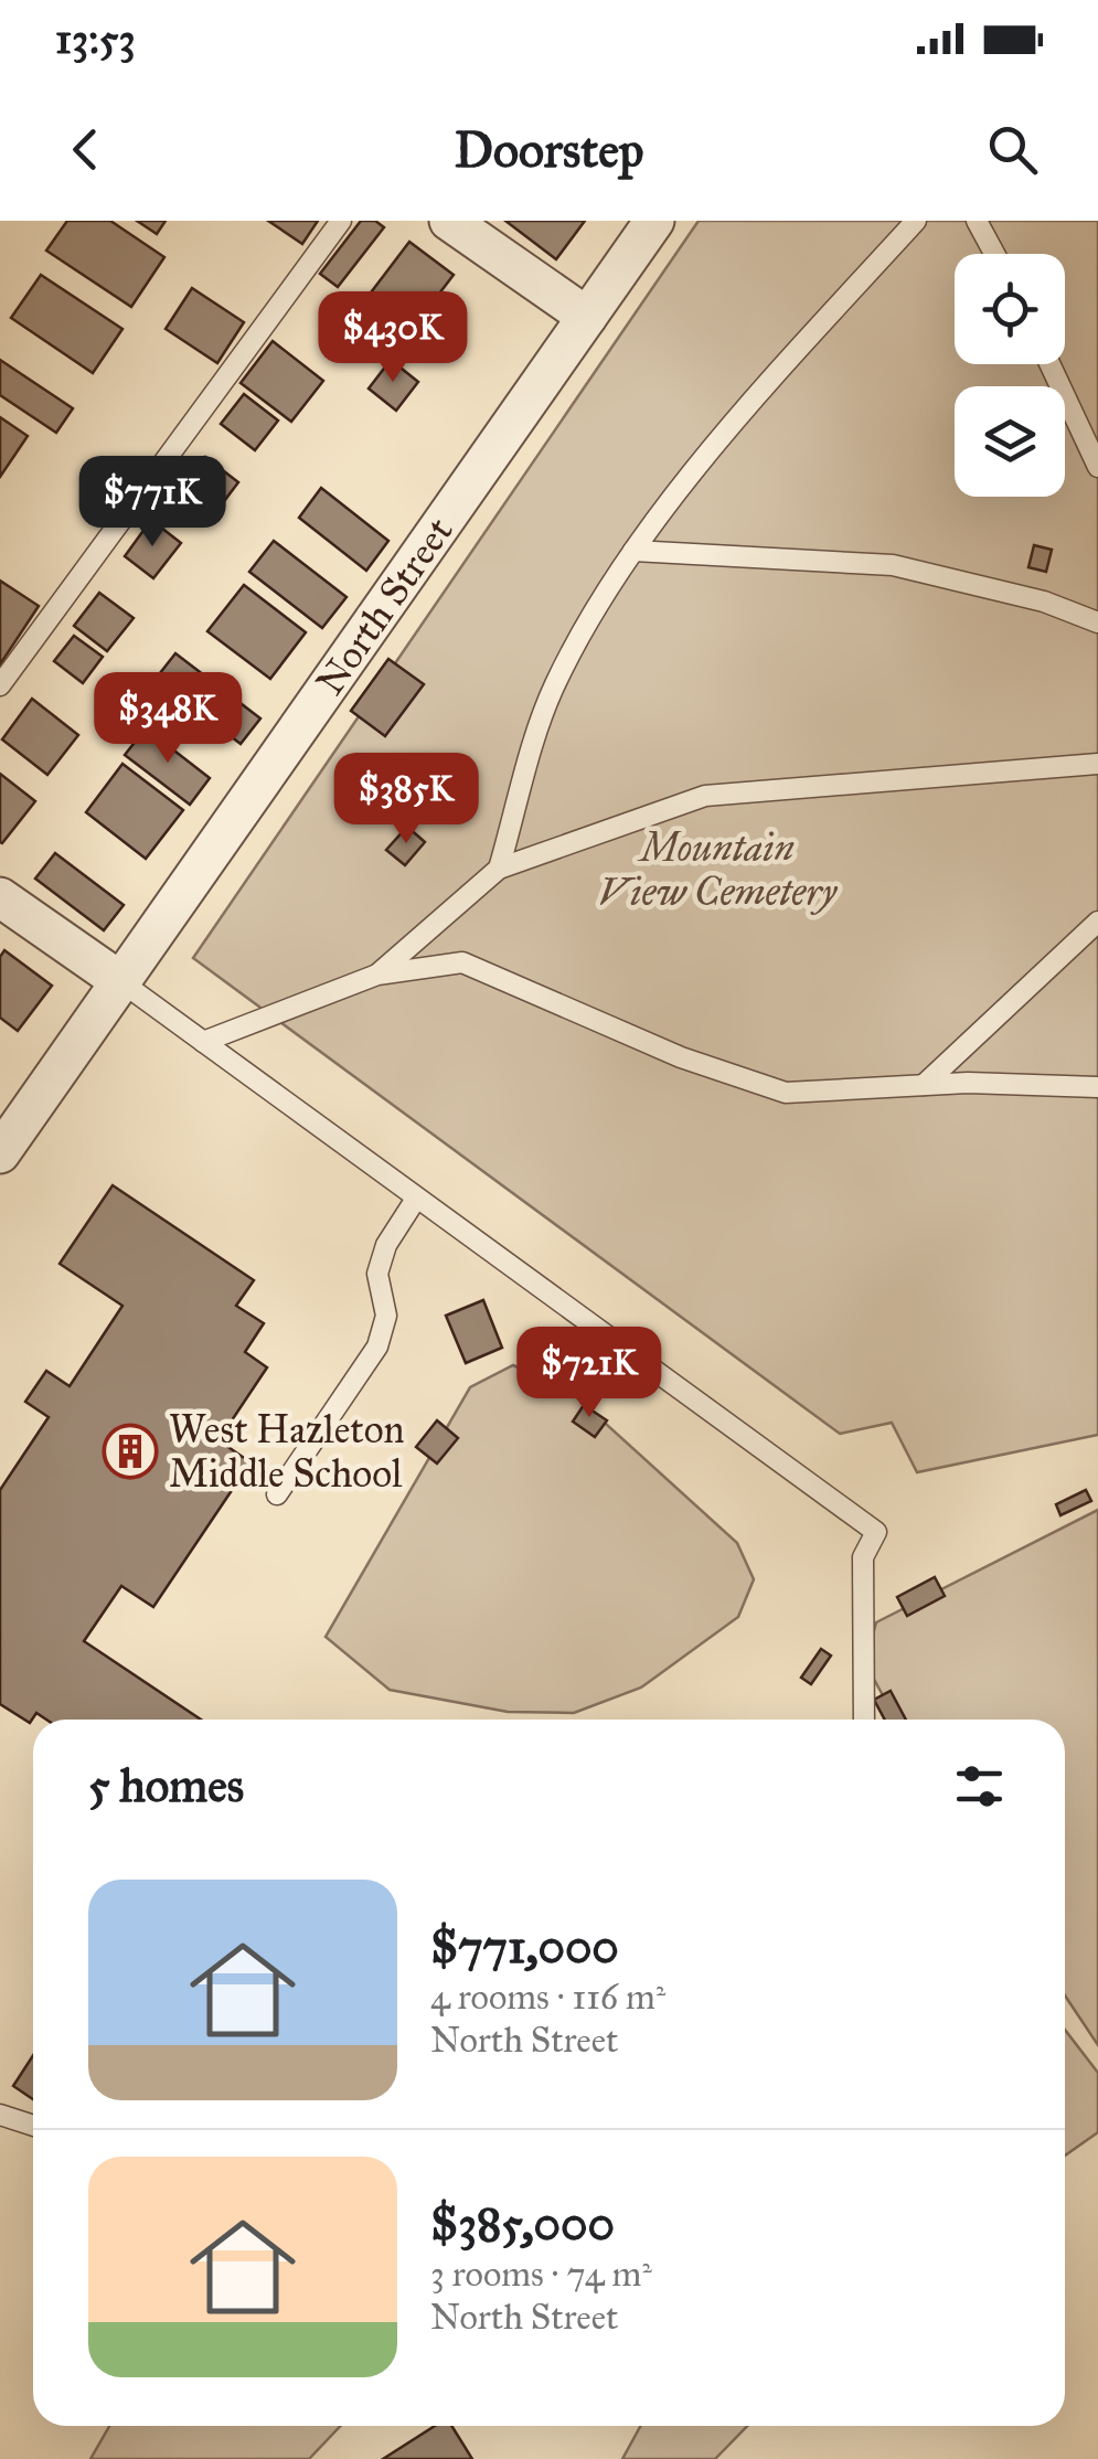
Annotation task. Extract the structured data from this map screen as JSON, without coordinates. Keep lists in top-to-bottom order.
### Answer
{
  "streets": {
    "street": ["North Street"]
  },
  "parks": ["Mountain View Cemetery"],
  "places": {
    "building": ["West Hazleton Middle School"]
  },
  "page": {
    "status": "13:53",
    "header": "Doorstep",
    "price": [
      "$430K",
      "$771K",
      "$348K",
      "$385K",
      "$721K"
    ],
    "heading": "5 homes",
    "list": [
      {
        "name": "$771,000",
        "note": "4 rooms · 116 m² · North Street"
      },
      {
        "name": "$385,000",
        "note": "3 rooms · 74 m² · North Street"
      }
    ]
  }
}
